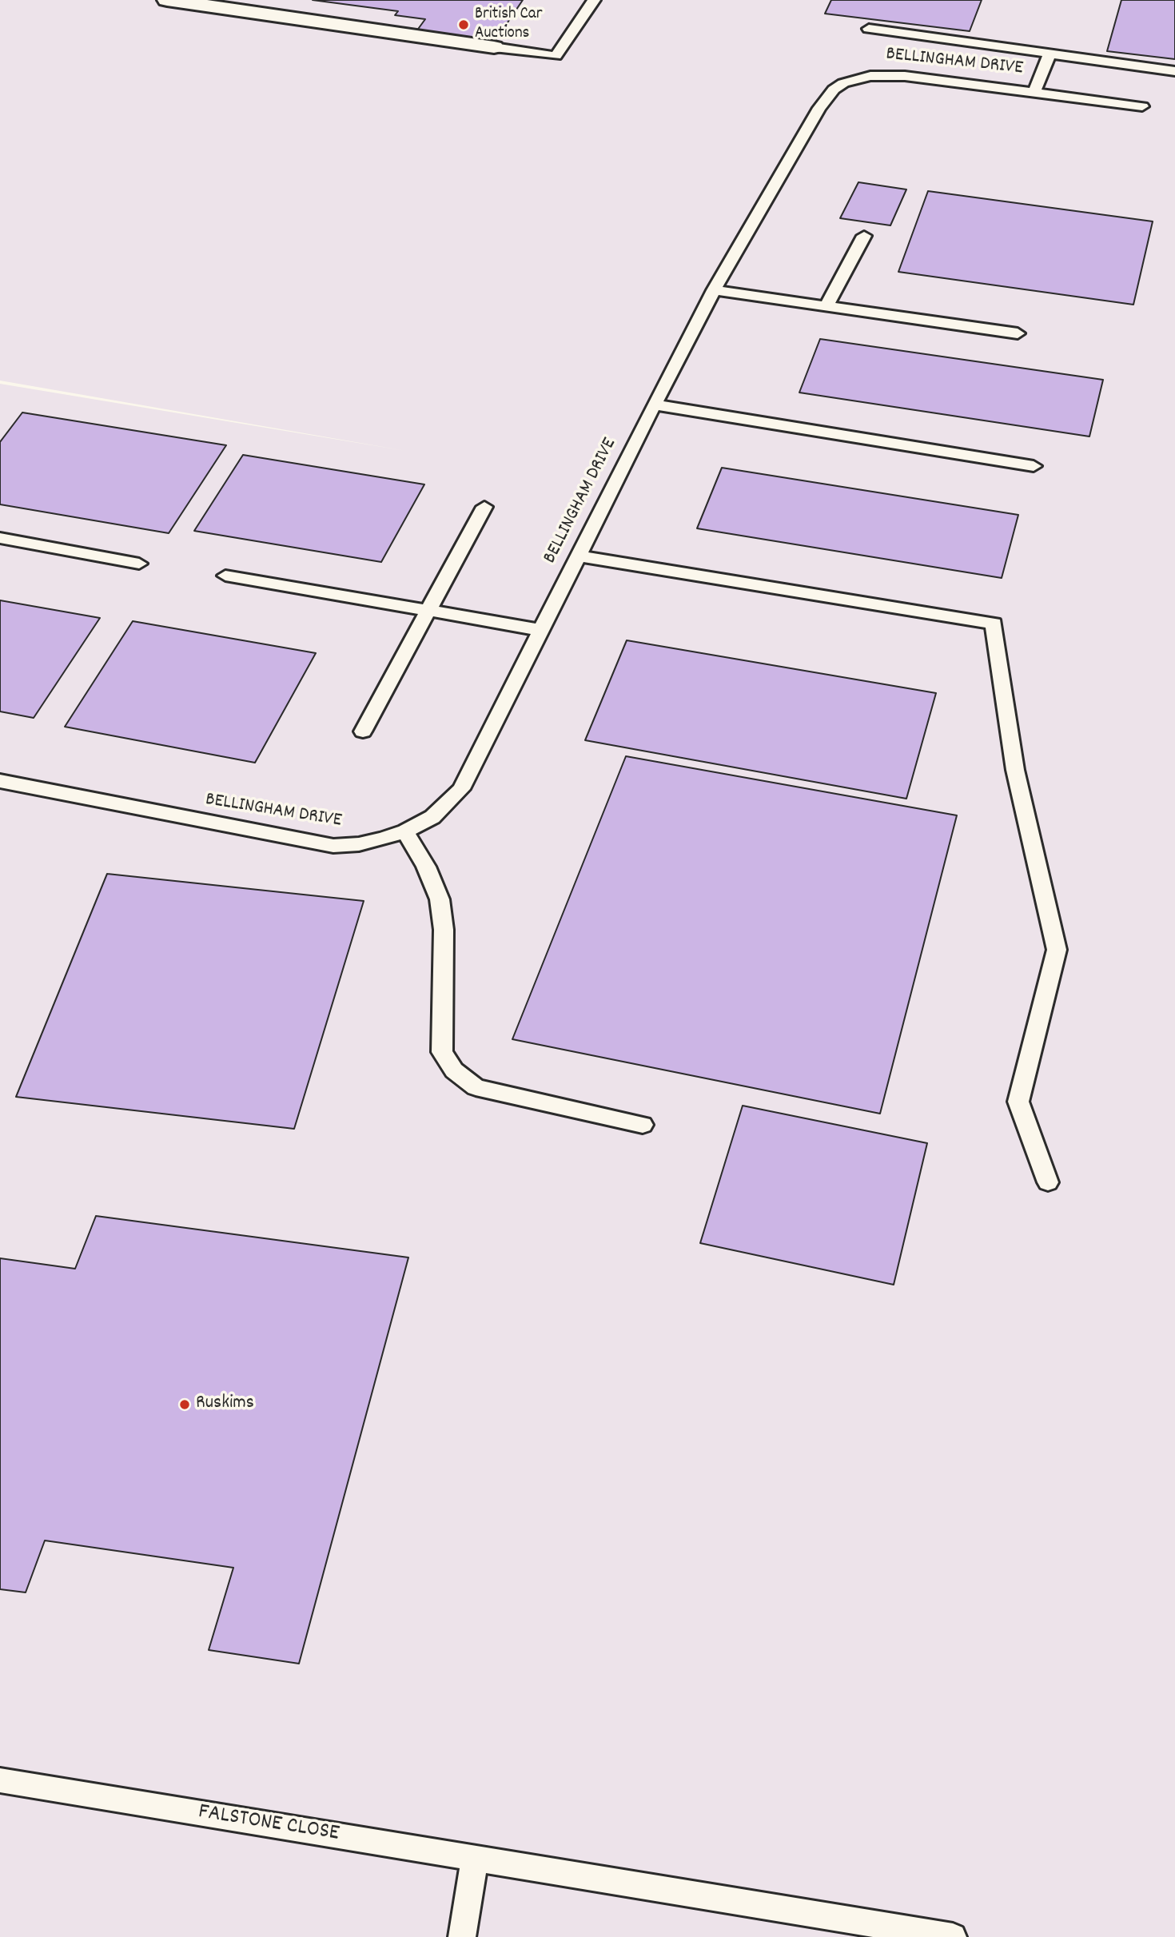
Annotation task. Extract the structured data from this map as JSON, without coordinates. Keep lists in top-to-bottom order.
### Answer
{
  "streets": {
    "lane": ["BELLINGHAM DRIVE", "FALSTONE CLOSE"]
  },
  "places": ["British Car Auctions", "Ruskims"]
}
